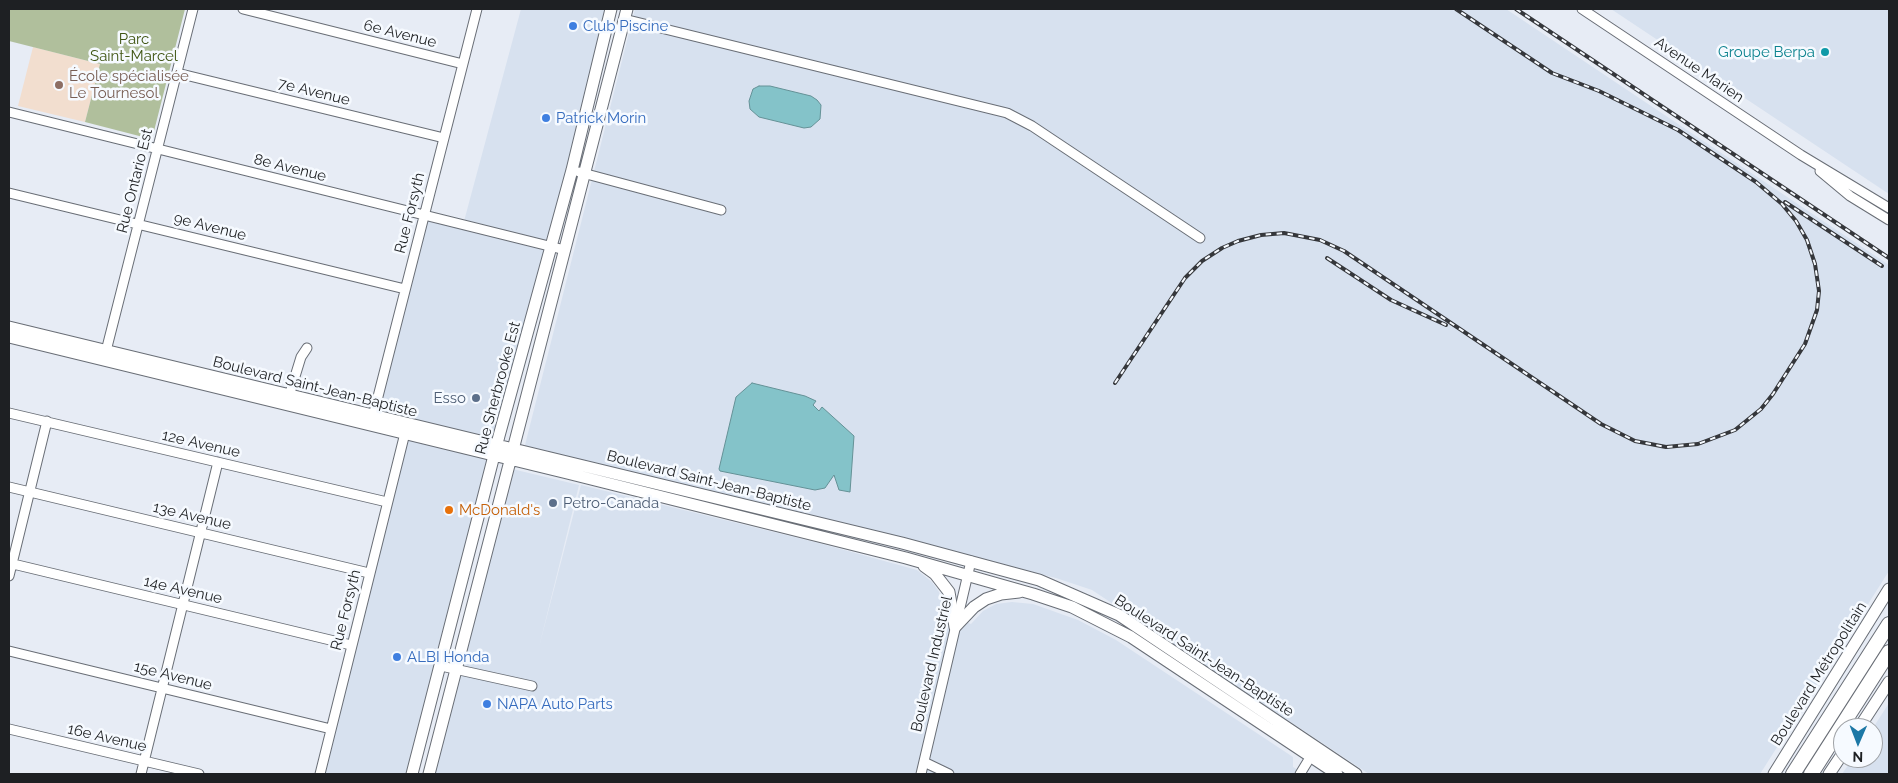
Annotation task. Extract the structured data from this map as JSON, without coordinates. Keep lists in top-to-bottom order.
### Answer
{
  "streets": {
    "main road": ["Boulevard Saint-Jean-Baptiste", "Rue Sherbrooke Est", "Boulevard Métropolitain"],
    "street": [
      "6e Avenue",
      "Avenue Marien",
      "7e Avenue",
      "8e Avenue",
      "Rue Ontario Est",
      "Rue Forsyth",
      "9e Avenue",
      "12e Avenue",
      "13e Avenue",
      "14e Avenue",
      "Boulevard Industriel",
      "15e Avenue",
      "16e Avenue"
    ]
  },
  "crossings": [
    ["6e Avenue", "Rue Forsyth"],
    ["7e Avenue", "Rue Ontario Est"],
    ["7e Avenue", "Rue Forsyth"],
    ["8e Avenue", "Rue Ontario Est"],
    ["8e Avenue", "Rue Forsyth"],
    ["8e Avenue", "Rue Sherbrooke Est"],
    ["Rue Ontario Est", "9e Avenue"],
    ["Rue Ontario Est", "Boulevard Saint-Jean-Baptiste"],
    ["Rue Forsyth", "9e Avenue"],
    ["Rue Forsyth", "Boulevard Saint-Jean-Baptiste"],
    ["Rue Forsyth", "12e Avenue"],
    ["Rue Forsyth", "13e Avenue"],
    ["Rue Forsyth", "14e Avenue"],
    ["Rue Forsyth", "15e Avenue"],
    ["Boulevard Saint-Jean-Baptiste", "Rue Sherbrooke Est"],
    ["Boulevard Saint-Jean-Baptiste", "Boulevard Industriel"]
  ],
  "parks": ["Parc Saint-Marcel"],
  "places": [
    "Club Piscine",
    "Groupe Berpa",
    "École spécialisée Le Tournesol",
    "Patrick Morin",
    "Esso",
    "Petro-Canada",
    "McDonald's",
    "ALBI Honda",
    "NAPA Auto Parts"
  ],
  "north": "bottom"
}
